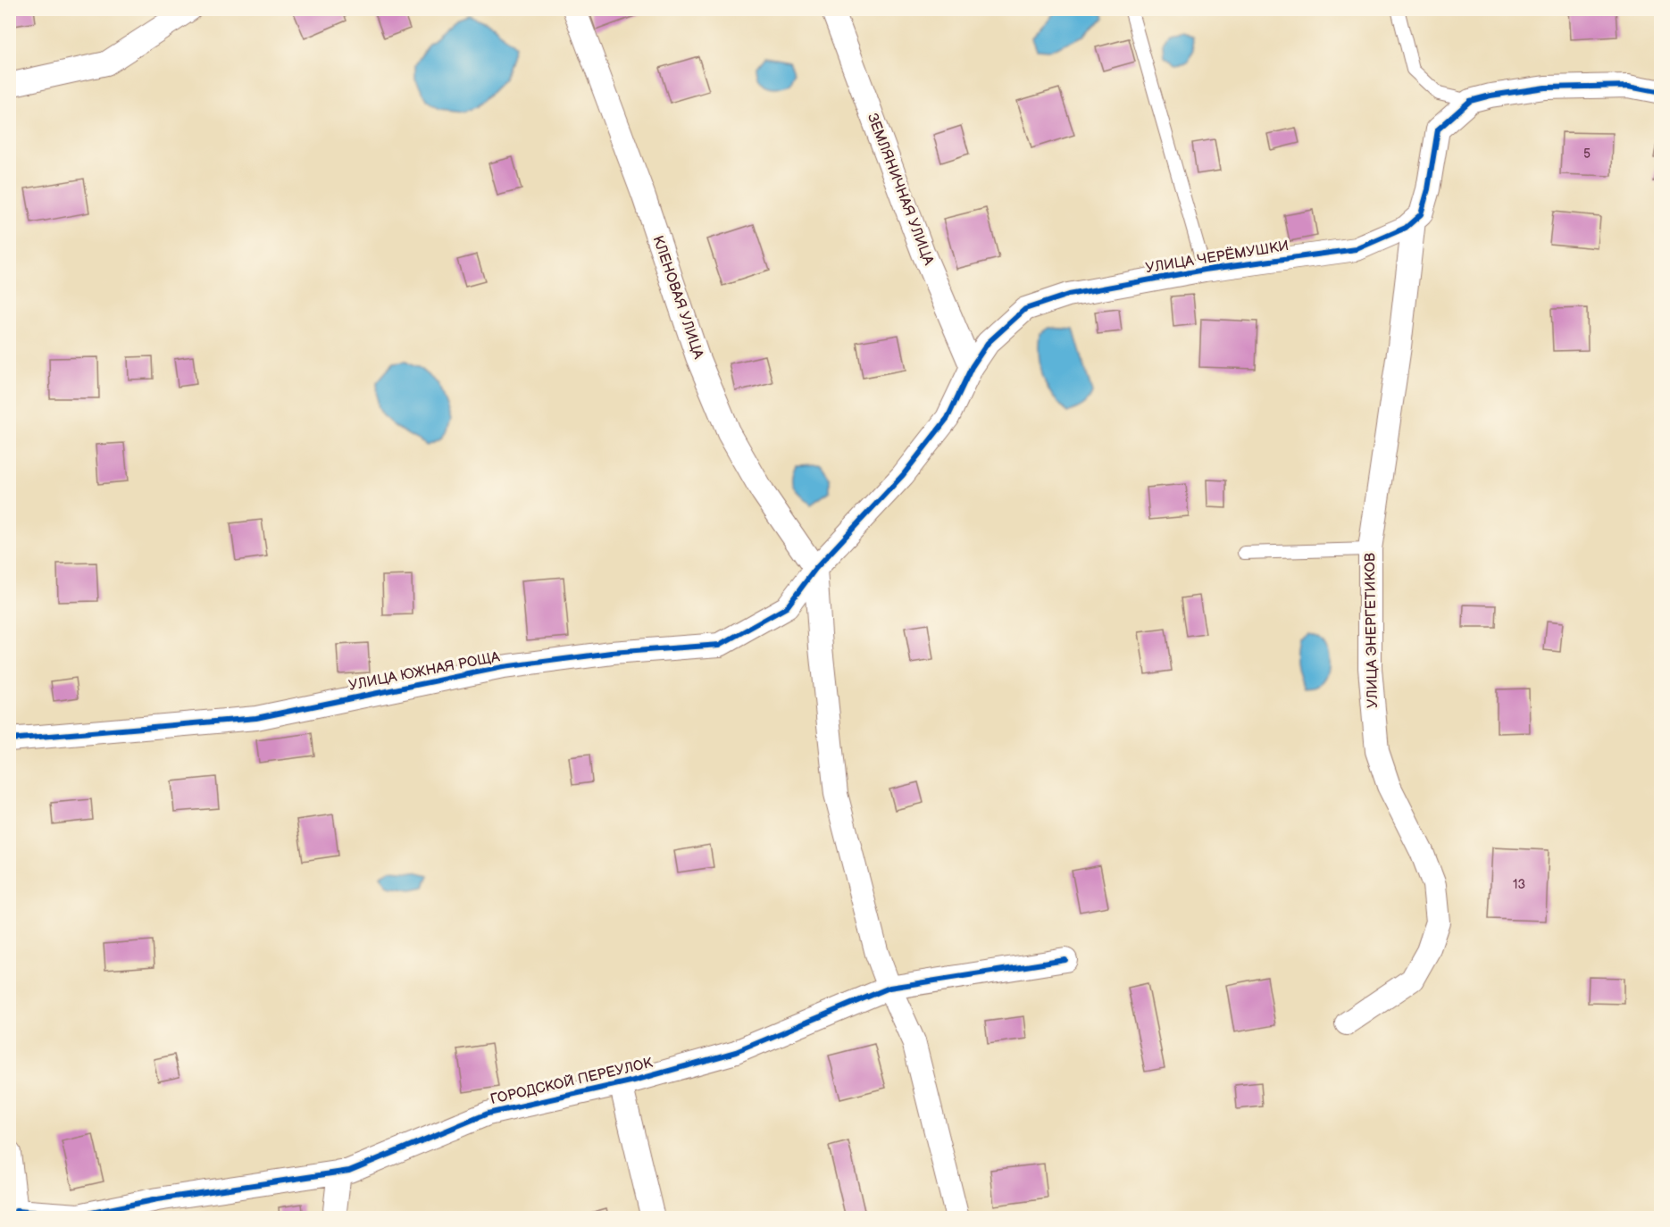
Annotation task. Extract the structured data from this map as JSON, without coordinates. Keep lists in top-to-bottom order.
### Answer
{
  "streets": {
    "street": [
      "ЗЕМЛЯНИЧНАЯ УЛИЦА",
      "УЛИЦА ЧЕРЁМУШКИ",
      "КЛЕНОВАЯ УЛИЦА",
      "УЛИЦА ЭНЕРГЕТИКОВ",
      "УЛИЦА ЮЖНАЯ РОЩА",
      "ГОРОДСКОЙ ПЕРЕУЛОК"
    ]
  },
  "crossings": [
    ["ЗЕМЛЯНИЧНАЯ УЛИЦА", "УЛИЦА ЧЕРЁМУШКИ"],
    ["УЛИЦА ЧЕРЁМУШКИ", "КЛЕНОВАЯ УЛИЦА"],
    ["УЛИЦА ЧЕРЁМУШКИ", "УЛИЦА ЭНЕРГЕТИКОВ"],
    ["УЛИЦА ЧЕРЁМУШКИ", "УЛИЦА ЮЖНАЯ РОЩА"],
    ["КЛЕНОВАЯ УЛИЦА", "УЛИЦА ЮЖНАЯ РОЩА"]
  ],
  "house_numbers": ["5", "13"]
}
